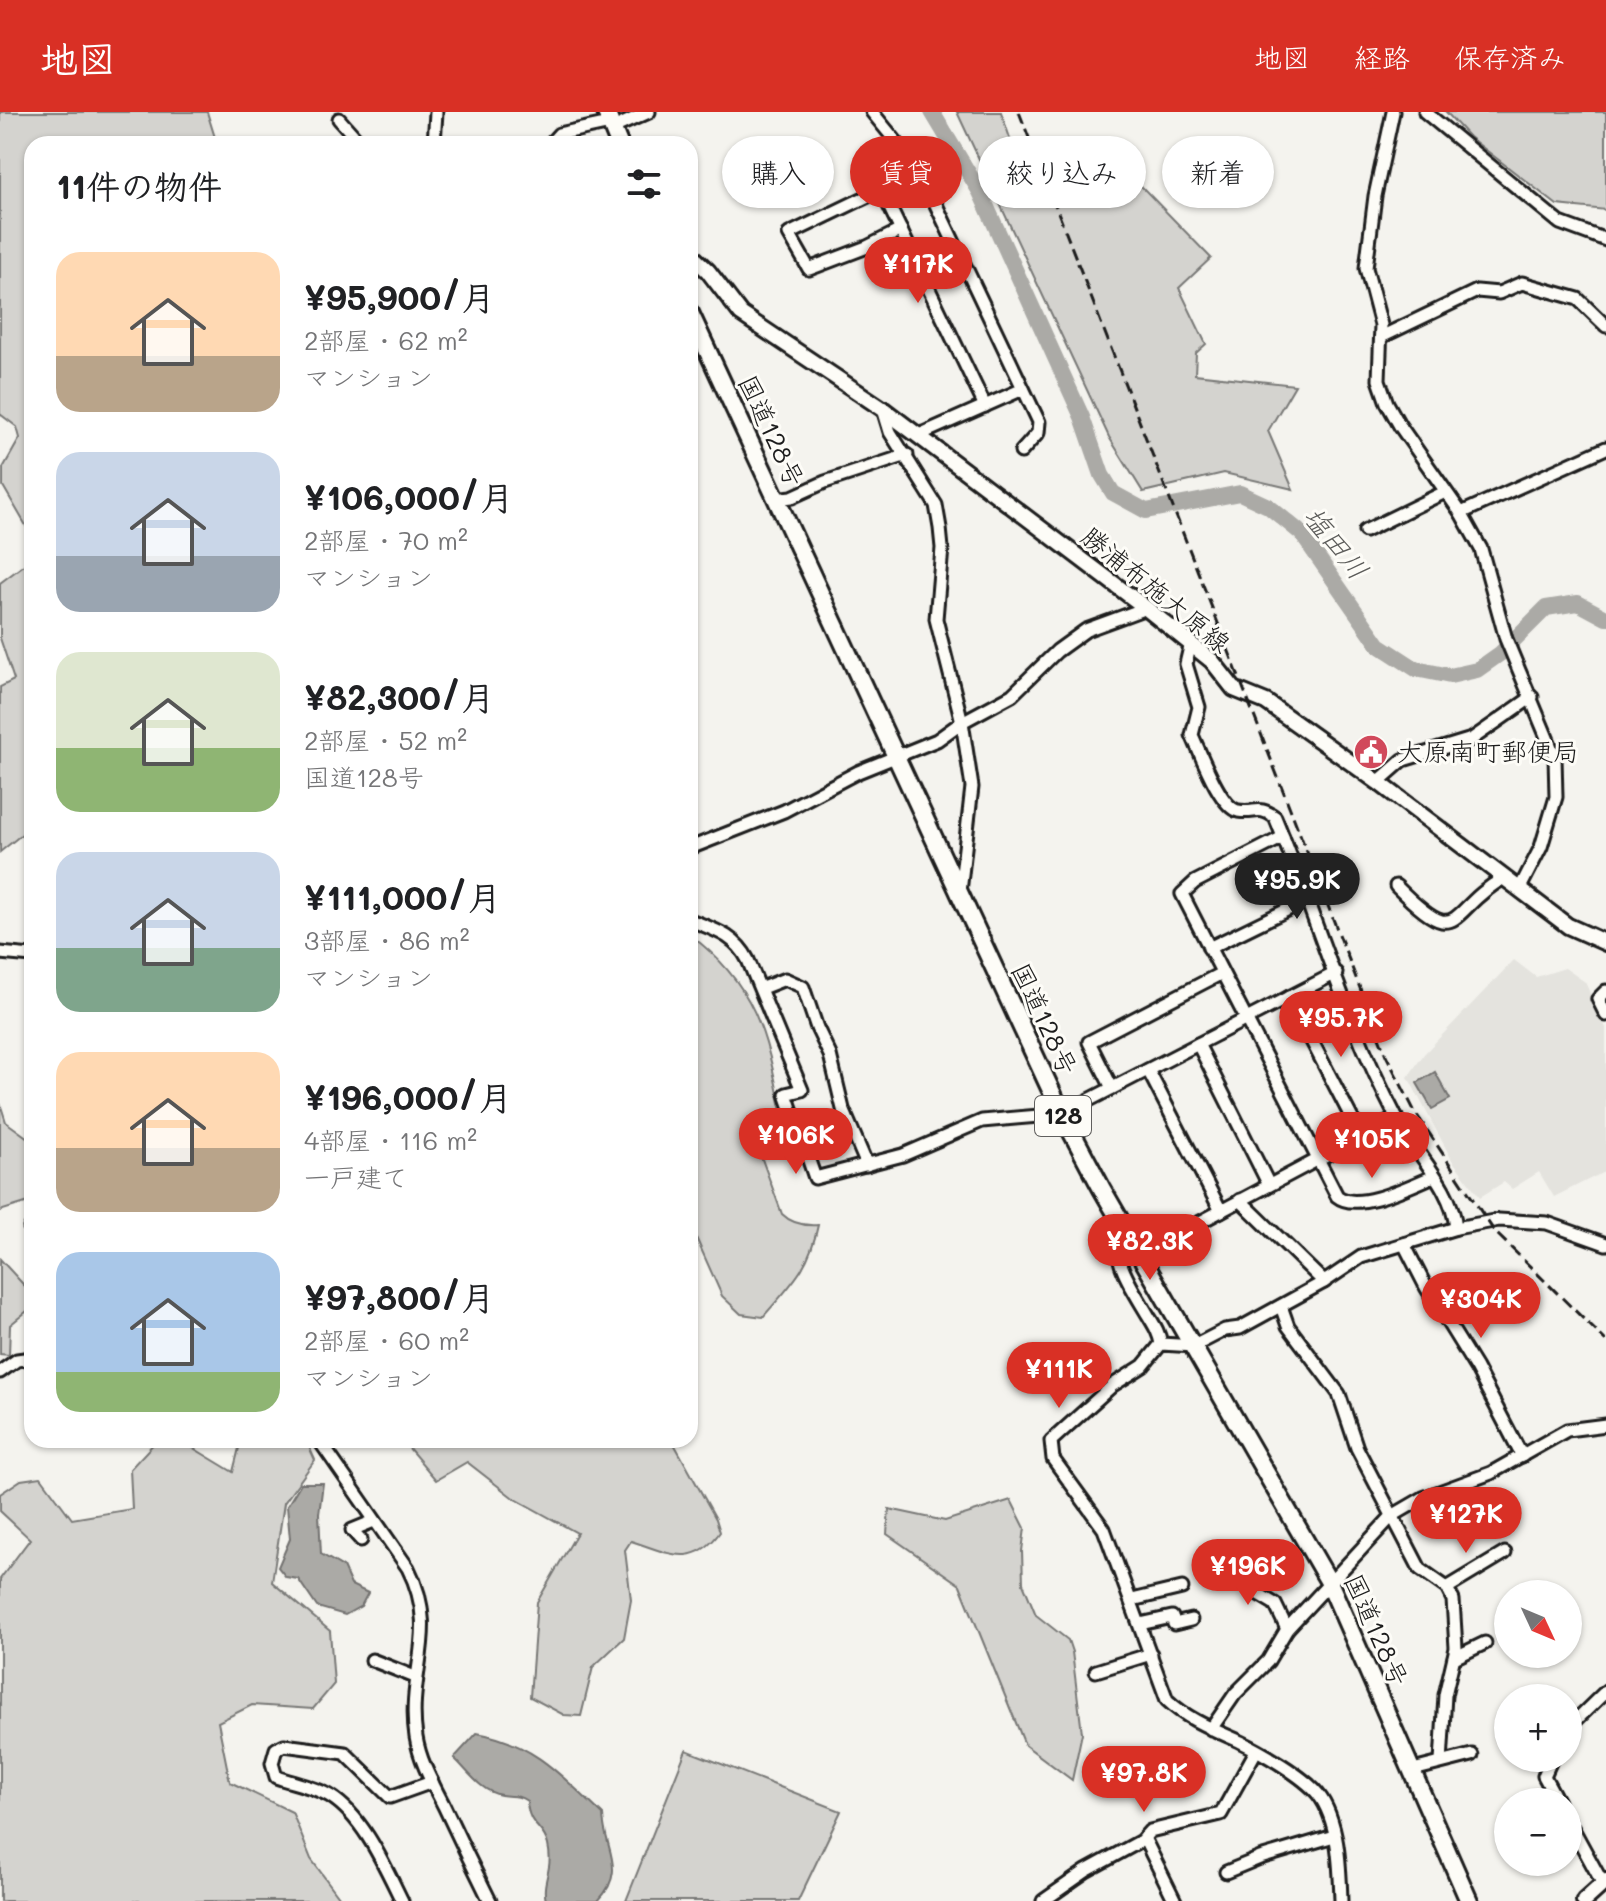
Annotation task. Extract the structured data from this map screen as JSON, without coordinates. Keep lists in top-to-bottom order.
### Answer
{
  "streets": {
    "highway": ["国道128号", "128"],
    "main road": ["勝浦布施大原線"]
  },
  "water": ["塩田川"],
  "places": {
    "public building": ["大原南町郵便局"]
  },
  "north": "bottom right",
  "page": {
    "header": "地図",
    "nav": ["地図", "経路", "保存済み"],
    "chip": [
      "購入",
      "賃貸",
      "絞り込み",
      "新着"
    ],
    "heading": "11件の物件",
    "list": [
      {
        "name": "¥95,900/月",
        "note": "2部屋 · 62 m² · マンション"
      },
      {
        "name": "¥106,000/月",
        "note": "2部屋 · 70 m² · マンション"
      },
      {
        "name": "¥82,300/月",
        "note": "2部屋 · 52 m² · 国道128号"
      },
      {
        "name": "¥111,000/月",
        "note": "3部屋 · 86 m² · マンション"
      },
      {
        "name": "¥196,000/月",
        "note": "4部屋 · 116 m² · 一戸建て"
      },
      {
        "name": "¥97,800/月",
        "note": "2部屋 · 60 m² · マンション"
      }
    ],
    "price": [
      "¥117K",
      "¥95.9K",
      "¥95.7K",
      "¥106K",
      "¥105K",
      "¥82.3K",
      "¥304K",
      "¥111K",
      "¥127K",
      "¥196K",
      "¥97.8K"
    ],
    "map_buttons": ["+", "−"]
  }
}
